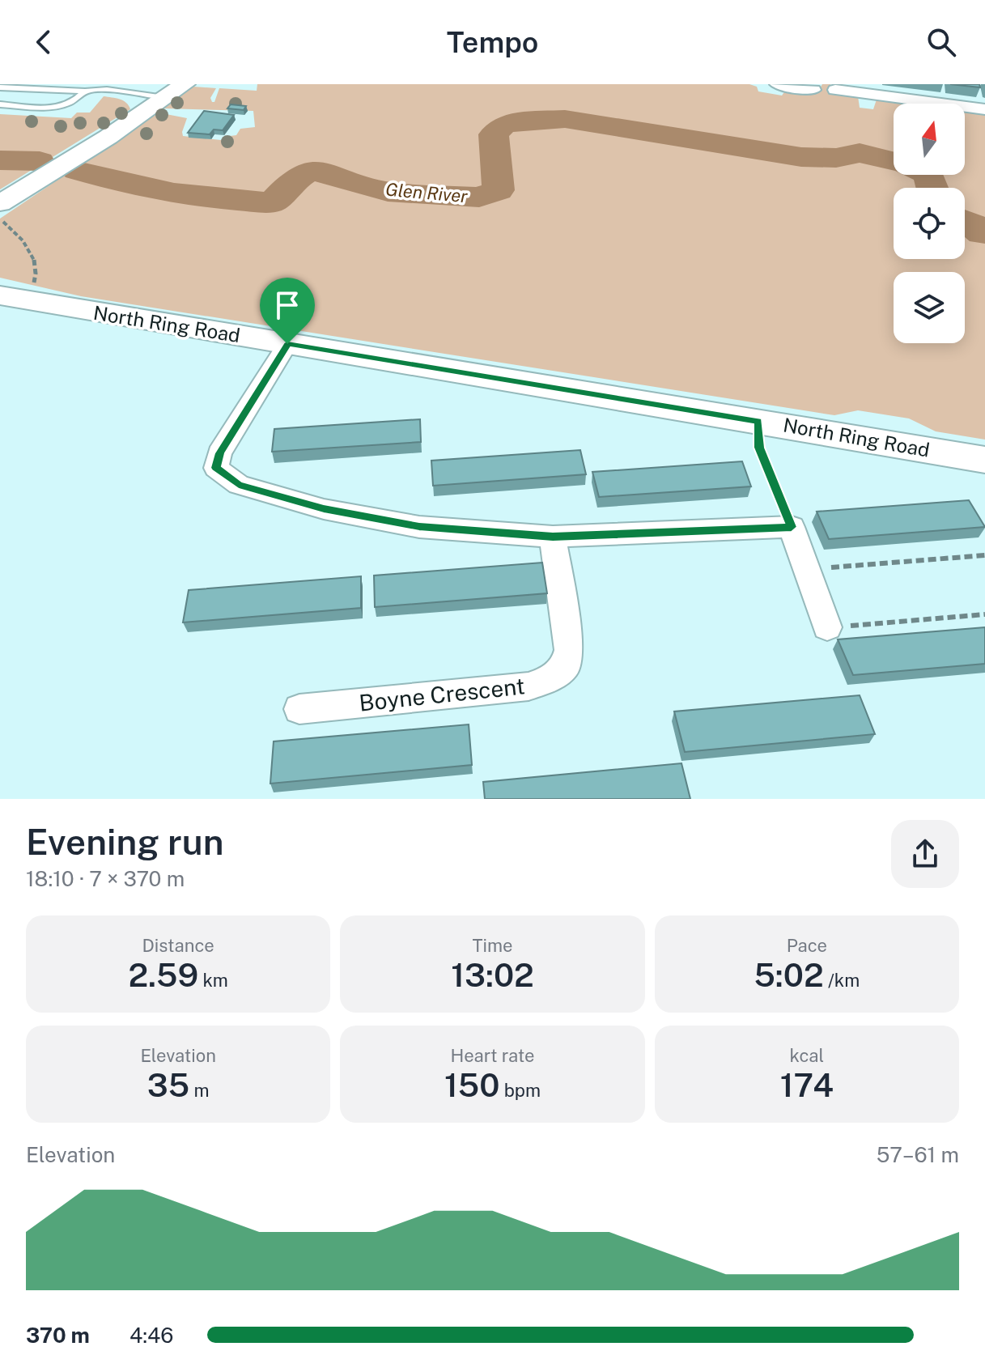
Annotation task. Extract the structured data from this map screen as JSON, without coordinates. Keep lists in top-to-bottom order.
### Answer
{
  "streets": {
    "main road": ["North Ring Road"],
    "street": ["Boyne Crescent"]
  },
  "water": ["Glen River"],
  "north": "top",
  "page": {
    "header": "Tempo",
    "heading": ["Evening run", "18:10 · 7 × 370 m"],
    "stats": [
      ["Distance", "2.59 km"],
      ["Time", "13:02"],
      ["Pace", "5:02 /km"],
      ["Elevation", "35 m"],
      ["Heart rate", "150 bpm"],
      ["kcal", "174"]
    ],
    "chart": ["Elevation", "57–61 m"],
    "list": [
      {
        "name": "370 m",
        "note": "4:46"
      }
    ]
  }
}
